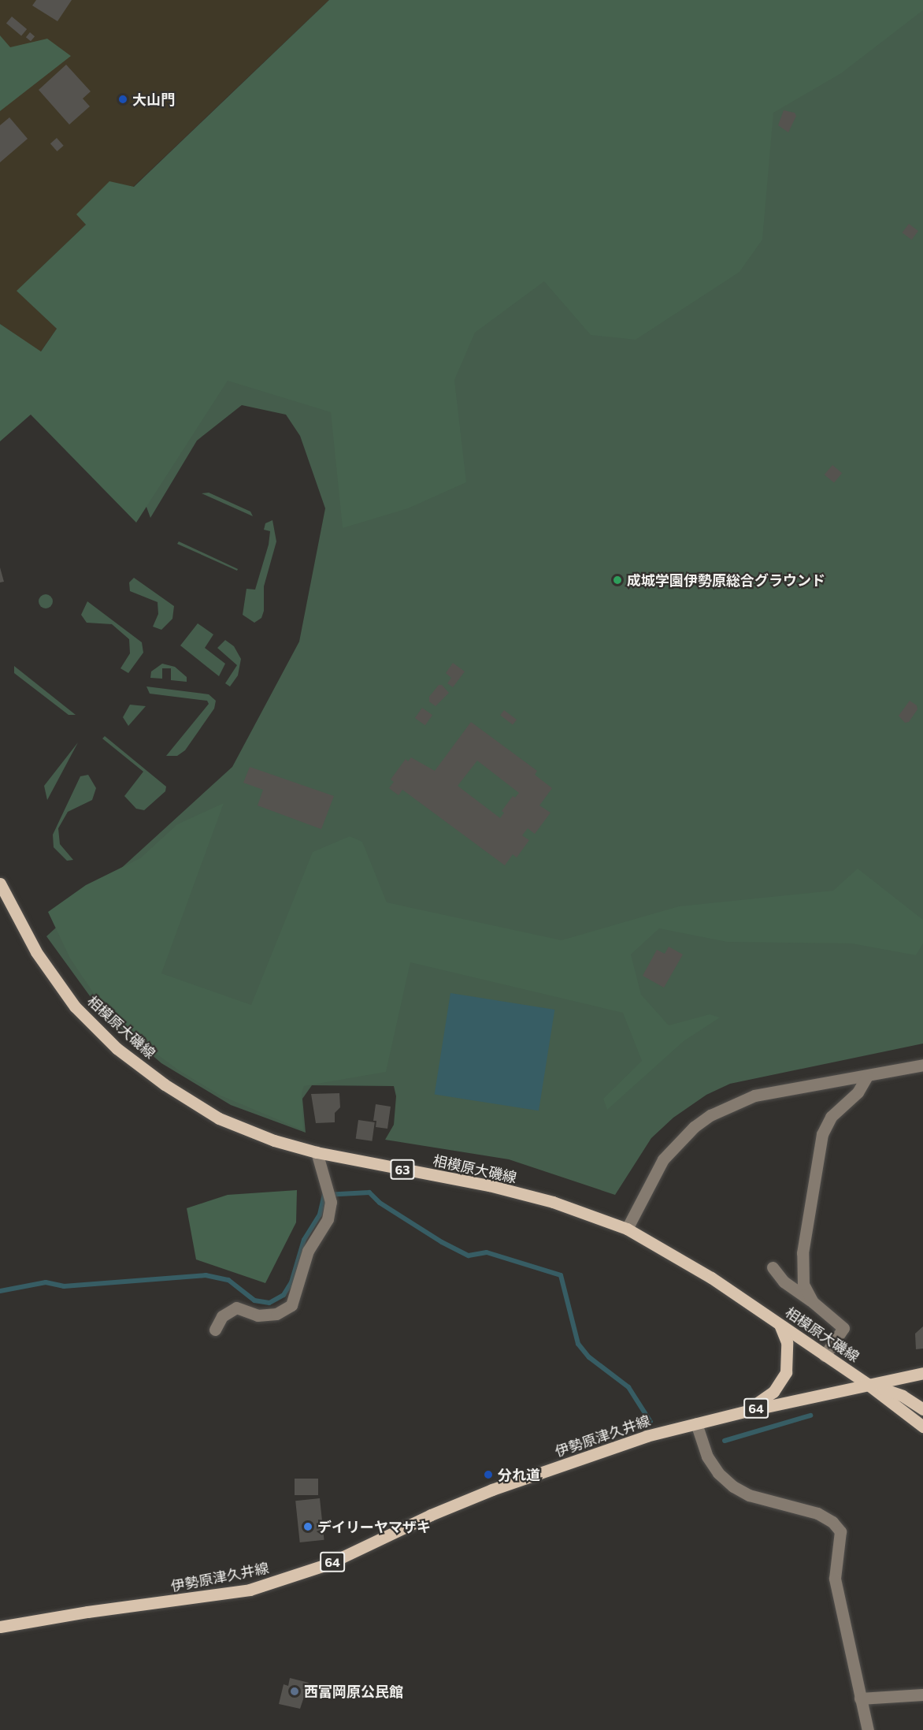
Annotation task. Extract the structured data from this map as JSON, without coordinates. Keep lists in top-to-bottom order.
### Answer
{
  "streets": {
    "main road": [
      "相模原大磯線",
      "63",
      "64",
      "伊勢原津久井線"
    ]
  },
  "crossings": [
    ["相模原大磯線", "伊勢原津久井線"]
  ],
  "places": [
    "大山門",
    "成城学園伊勢原総合グラウンド",
    "分れ道",
    "デイリーヤマザキ",
    "西富岡原公民館"
  ]
}
